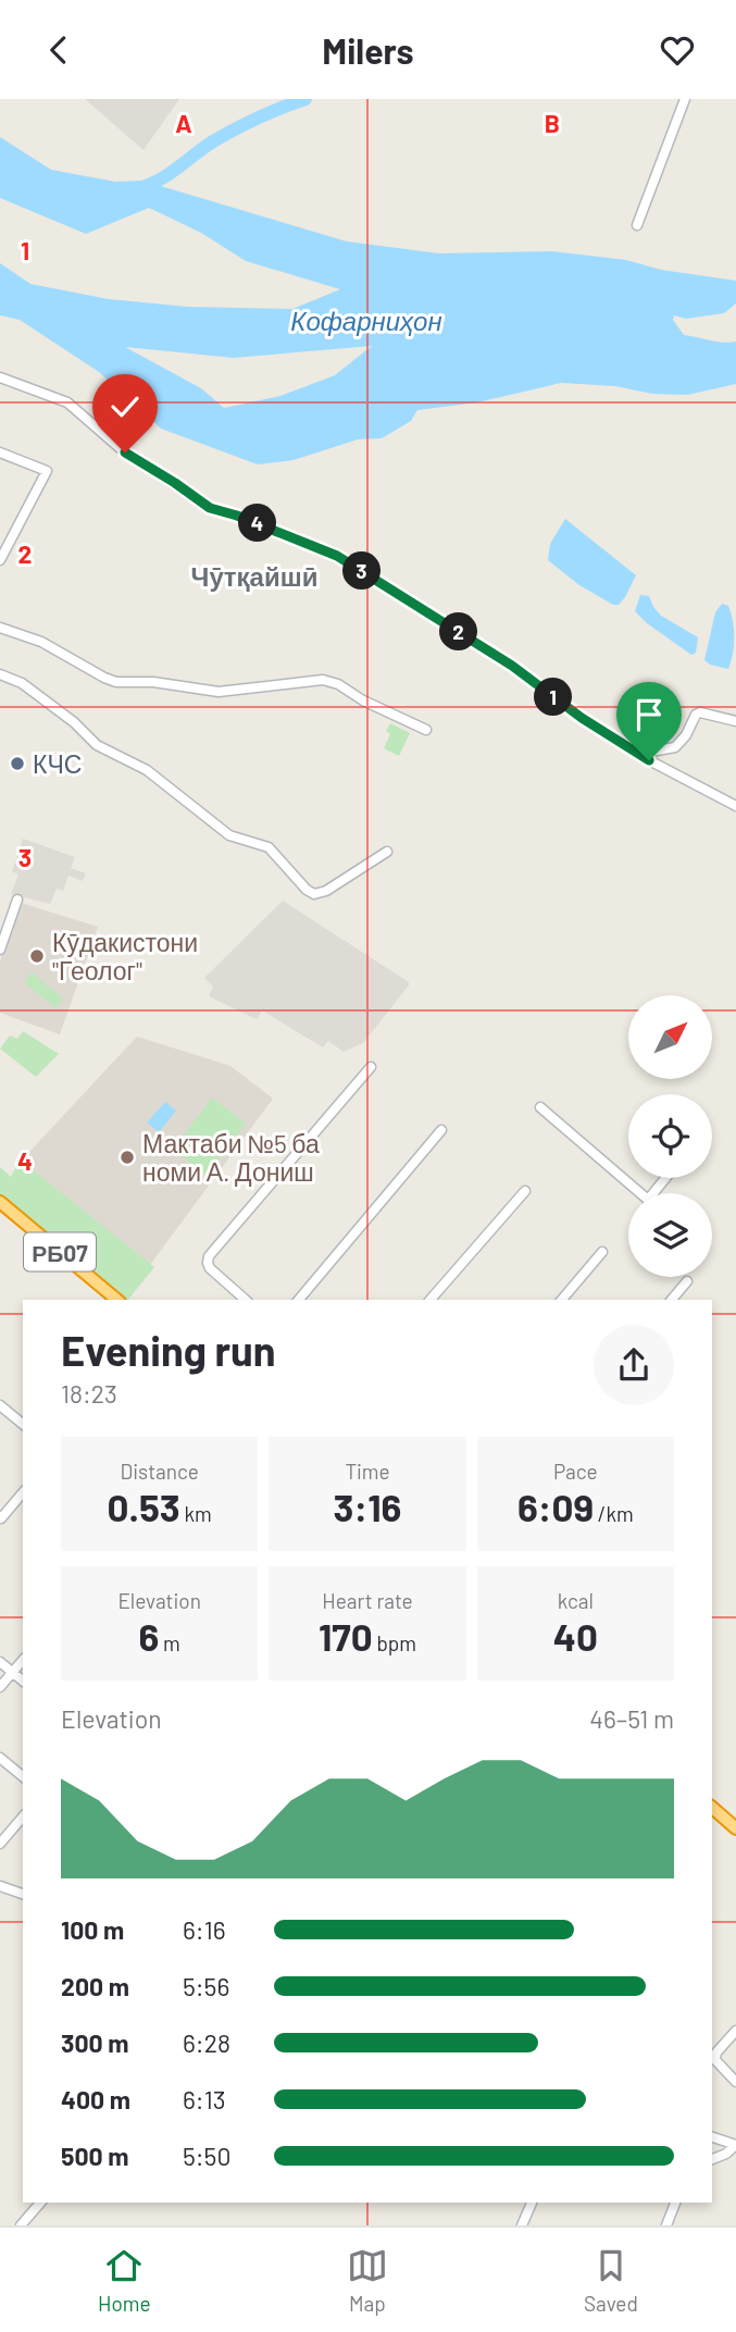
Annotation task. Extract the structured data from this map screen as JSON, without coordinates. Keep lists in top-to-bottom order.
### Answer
{
  "streets": {
    "highway": ["РБ07"]
  },
  "districts": ["Чӯтқайшӣ"],
  "water": ["Кофарниҳон"],
  "places": ["КЧС", "Кӯдакистони \"Геолог\"", "Мактаби №5 ба номи А. Дониш"],
  "north": "top right",
  "page": {
    "header": "Milers",
    "pins": [
      "4",
      "3",
      "2",
      "1"
    ],
    "heading": ["Evening run", "18:23"],
    "stats": [
      ["Distance", "0.53 km"],
      ["Time", "3:16"],
      ["Pace", "6:09 /km"],
      ["Elevation", "6 m"],
      ["Heart rate", "170 bpm"],
      ["kcal", "40"]
    ],
    "chart": ["Elevation", "46–51 m"],
    "list": [
      {
        "name": "100 m",
        "note": "6:16"
      },
      {
        "name": "200 m",
        "note": "5:56"
      },
      {
        "name": "300 m",
        "note": "6:28"
      },
      {
        "name": "400 m",
        "note": "6:13"
      },
      {
        "name": "500 m",
        "note": "5:50"
      }
    ],
    "tabs": ["Home", "Map", "Saved"]
  },
  "grid": {
    "columns": ["A", "B"],
    "rows": [
      "1",
      "2",
      "3",
      "4"
    ]
  }
}
